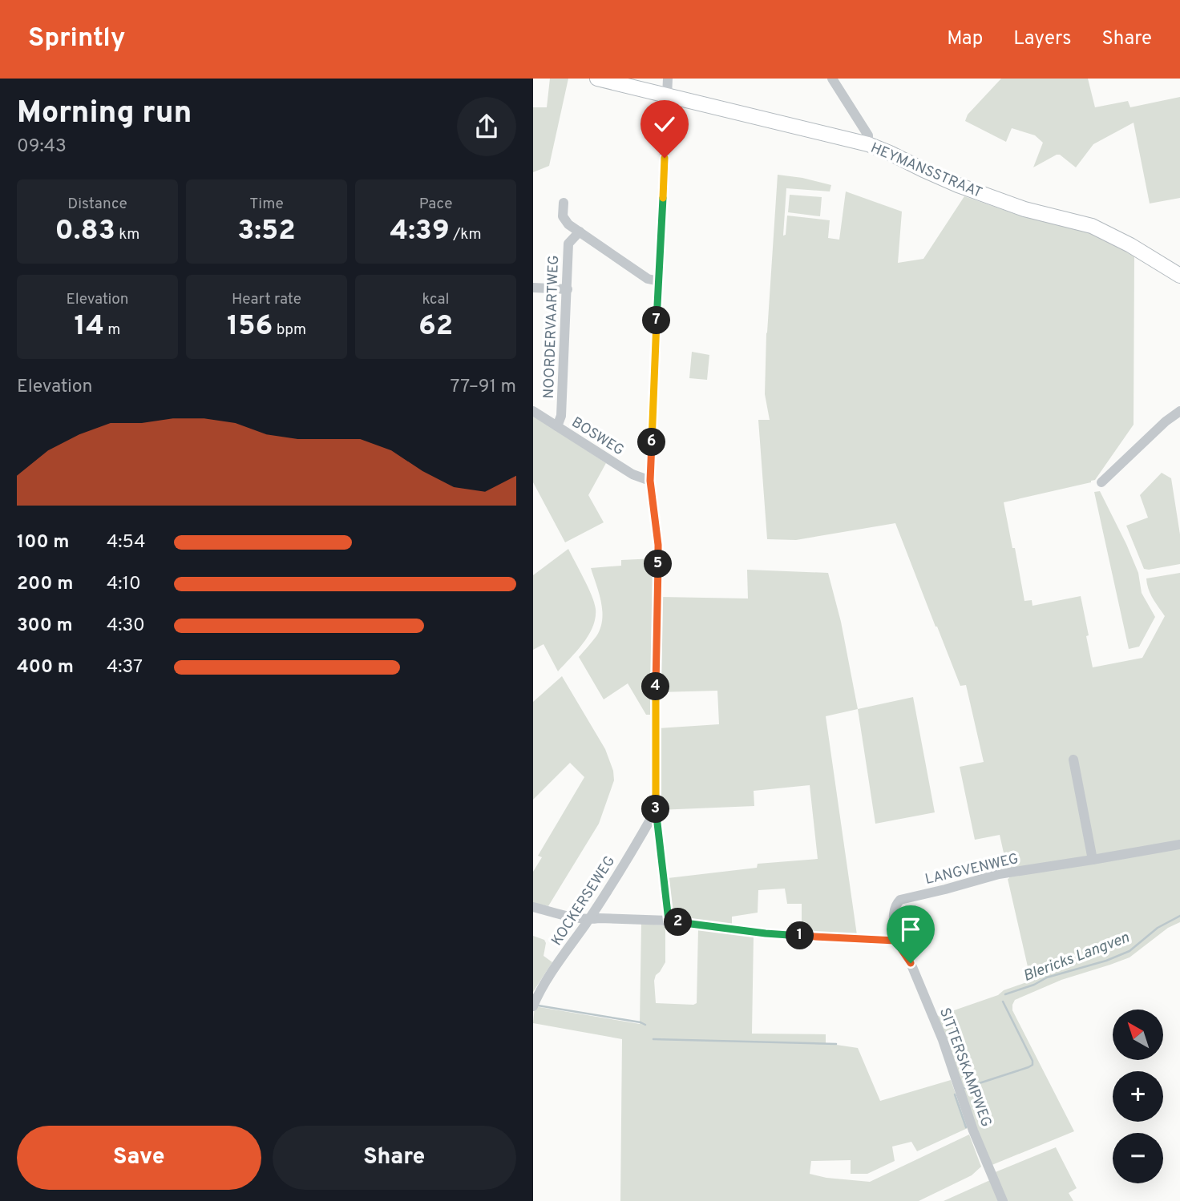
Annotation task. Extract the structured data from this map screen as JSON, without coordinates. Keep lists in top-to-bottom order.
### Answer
{
  "streets": {
    "street": [
      "HEYMANSSTRAAT",
      "NOORDERVAARTWEG",
      "BOSWEG",
      "LANGVENWEG",
      "KOCKERSEWEG",
      "SITTERSKAMPWEG"
    ]
  },
  "crossings": [
    ["HEYMANSSTRAAT", "KOCKERSEWEG"],
    ["NOORDERVAARTWEG", "BOSWEG"],
    ["BOSWEG", "KOCKERSEWEG"],
    ["LANGVENWEG", "SITTERSKAMPWEG"]
  ],
  "water": ["Blericks Langven"],
  "north": "top left",
  "page": {
    "header": "Sprintly",
    "nav": ["Map", "Layers", "Share"],
    "heading": ["Morning run", "09:43"],
    "stats": [
      ["Distance", "0.83 km"],
      ["Time", "3:52"],
      ["Pace", "4:39 /km"],
      ["Elevation", "14 m"],
      ["Heart rate", "156 bpm"],
      ["kcal", "62"]
    ],
    "pins": [
      "7",
      "6",
      "5",
      "4",
      "3",
      "2",
      "1"
    ],
    "chart": ["Elevation", "77–91 m"],
    "list": [
      {
        "name": "100 m",
        "note": "4:54"
      },
      {
        "name": "200 m",
        "note": "4:10"
      },
      {
        "name": "300 m",
        "note": "4:30"
      },
      {
        "name": "400 m",
        "note": "4:37"
      }
    ],
    "map_buttons": ["+", "−"],
    "buttons": ["Save", "Share"]
  }
}
